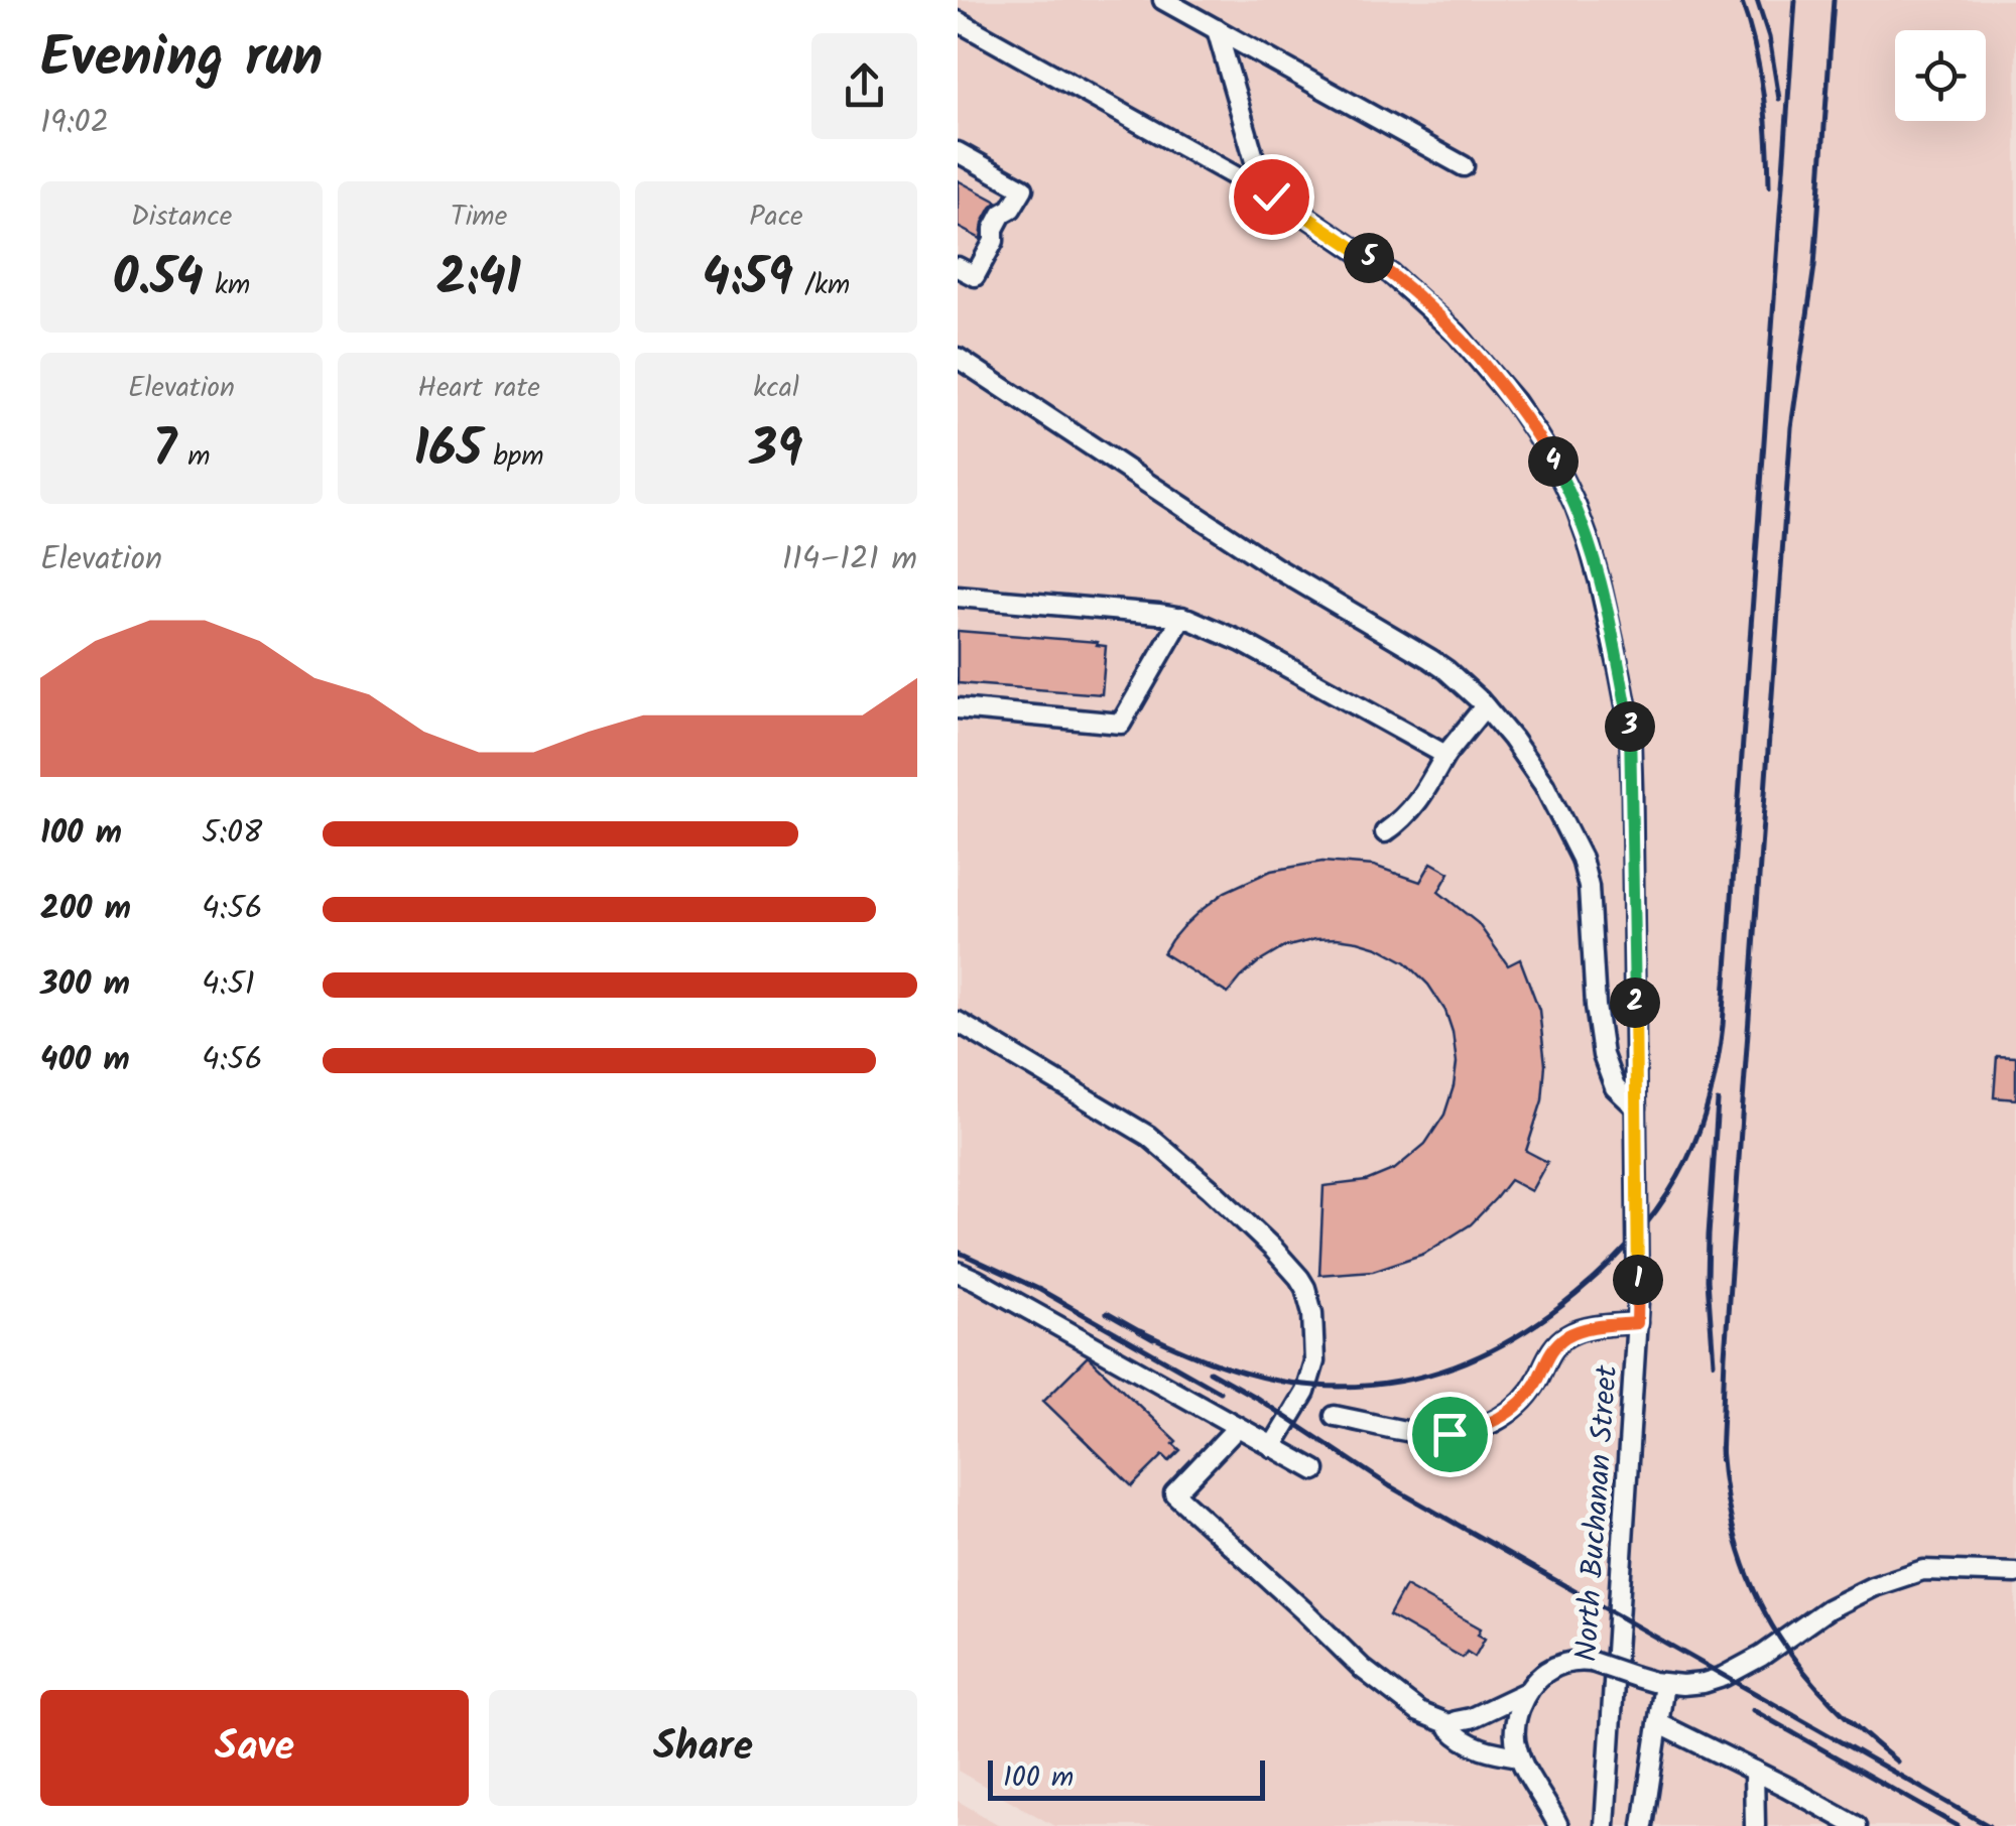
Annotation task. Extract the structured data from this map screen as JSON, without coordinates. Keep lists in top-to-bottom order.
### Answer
{
  "streets": {
    "street": ["North Buchanan Street"]
  },
  "scale_bar": "100 m",
  "page": {
    "heading": ["Evening run", "19:02"],
    "stats": [
      ["Distance", "0.54 km"],
      ["Time", "2:41"],
      ["Pace", "4:59 /km"],
      ["Elevation", "7 m"],
      ["Heart rate", "165 bpm"],
      ["kcal", "39"]
    ],
    "pins": [
      "5",
      "4",
      "3",
      "2",
      "1"
    ],
    "chart": ["Elevation", "114–121 m"],
    "list": [
      {
        "name": "100 m",
        "note": "5:08"
      },
      {
        "name": "200 m",
        "note": "4:56"
      },
      {
        "name": "300 m",
        "note": "4:51"
      },
      {
        "name": "400 m",
        "note": "4:56"
      }
    ],
    "buttons": ["Save", "Share"],
    "scale": "100 m"
  }
}
